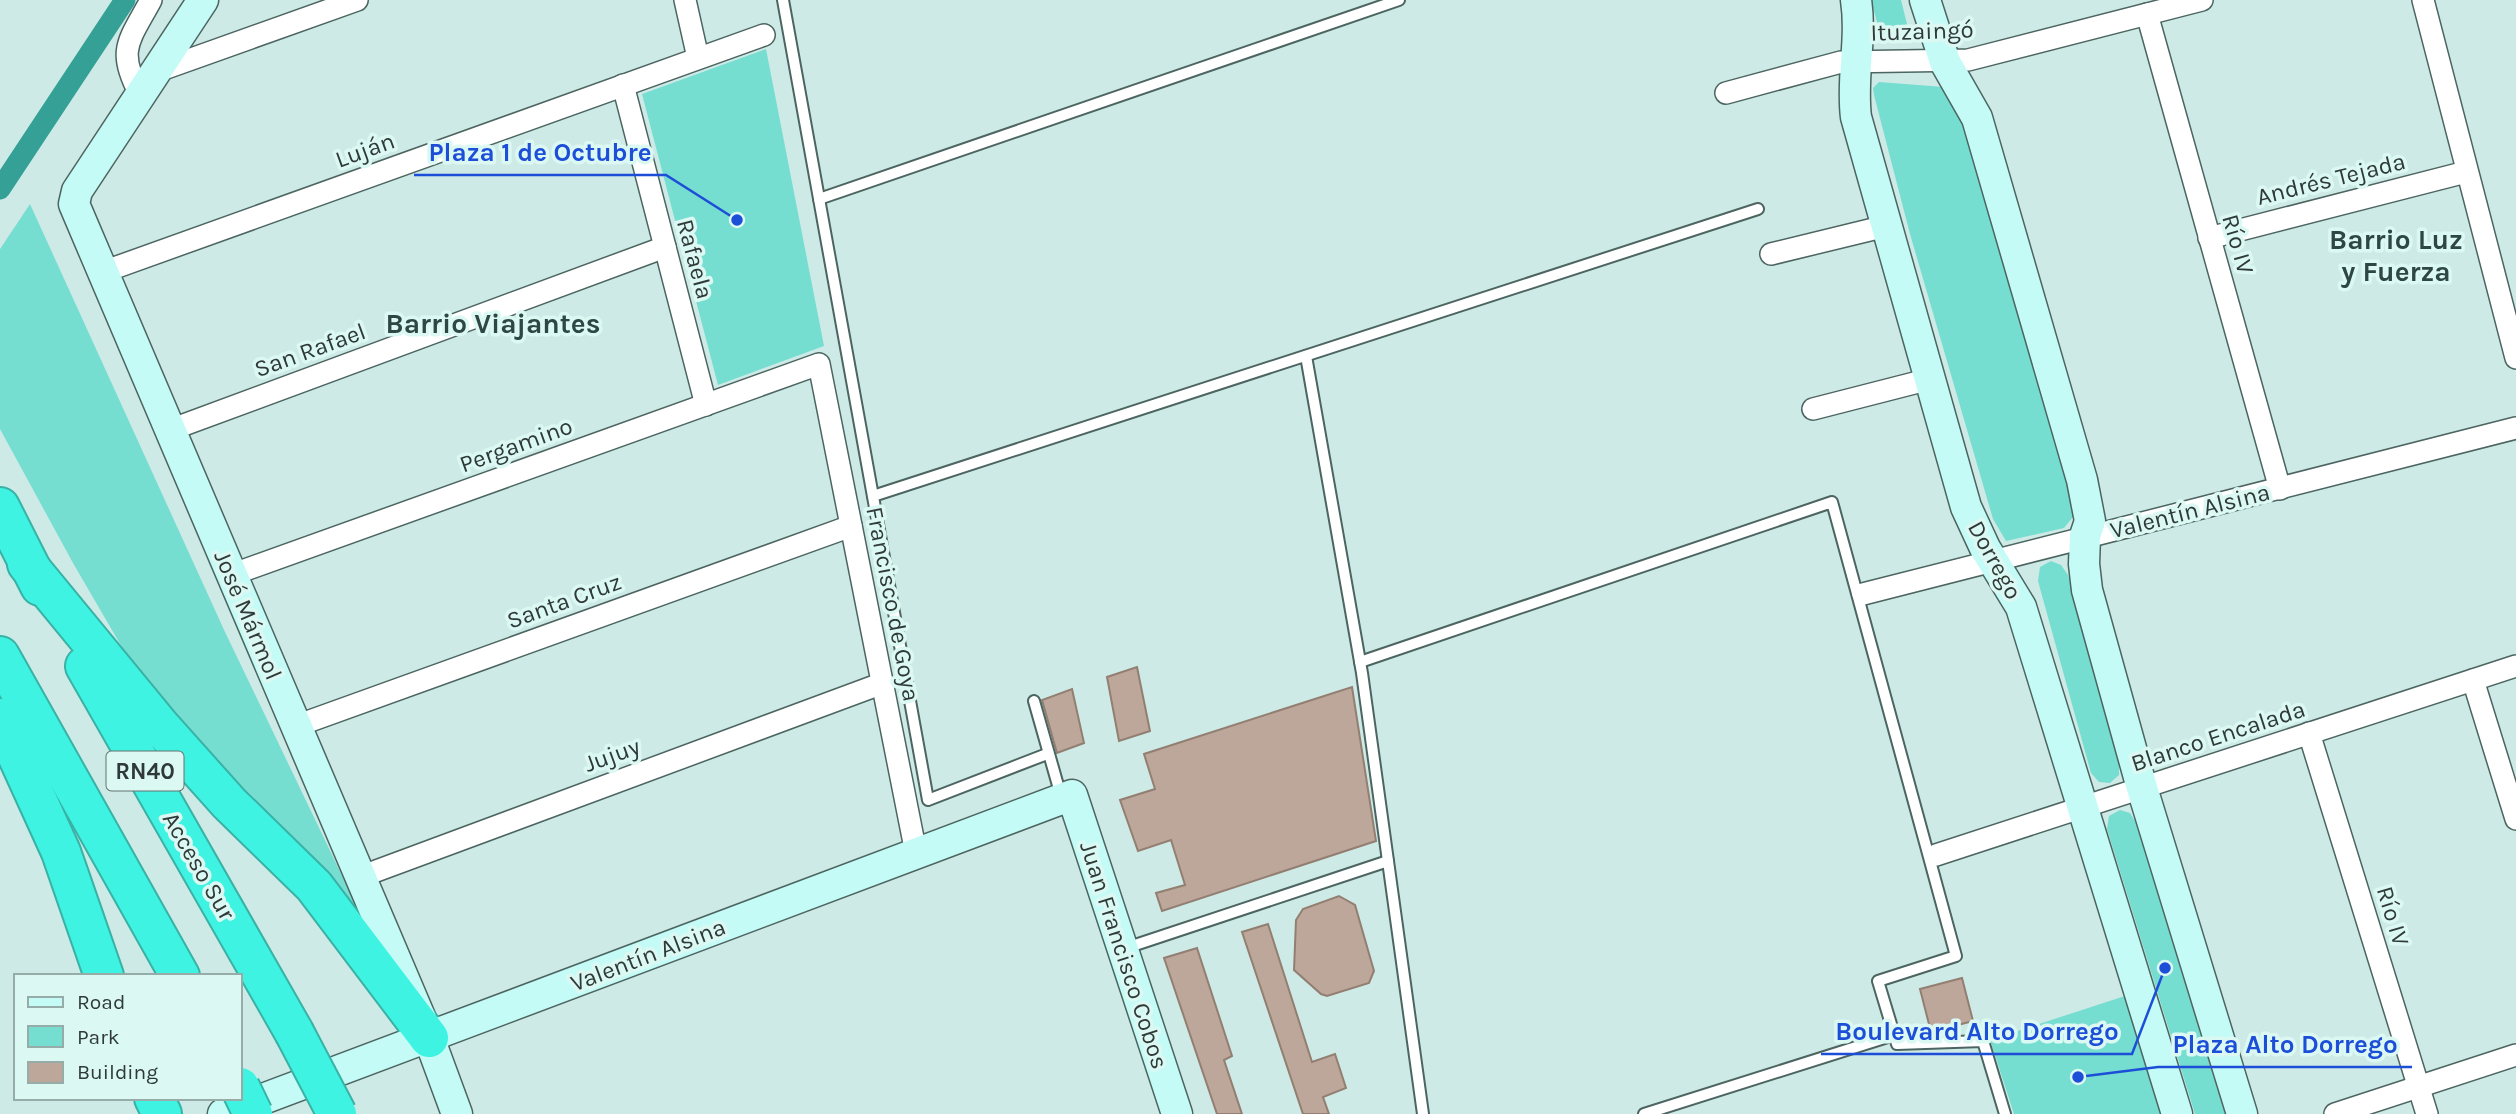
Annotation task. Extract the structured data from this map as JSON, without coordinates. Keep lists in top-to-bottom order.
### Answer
{
  "streets": {
    "highway": ["RN40", "Acceso Sur"],
    "main road": [
      "Valentín Alsina",
      "Dorrego",
      "José Mármol",
      "Juan Francisco Cobos"
    ],
    "street": [
      "Ituzaingó",
      "Luján",
      "Andrés Tejada",
      "Río IV",
      "Rafaela",
      "San Rafael",
      "Pergamino",
      "Santa Cruz",
      "Francisco de Goya",
      "Blanco Encalada",
      "Jujuy"
    ]
  },
  "crossings": [
    ["Ituzaingó", "Río IV"],
    ["Ituzaingó", "Dorrego"],
    ["Luján", "Rafaela"],
    ["Luján", "José Mármol"],
    ["Andrés Tejada", "Río IV"],
    ["Río IV", "Valentín Alsina"],
    ["Río IV", "Blanco Encalada"],
    ["Rafaela", "San Rafael"],
    ["Rafaela", "Pergamino"],
    ["San Rafael", "José Mármol"],
    ["Pergamino", "Francisco de Goya"],
    ["Pergamino", "José Mármol"],
    ["Valentín Alsina", "Dorrego"],
    ["Valentín Alsina", "Francisco de Goya"],
    ["Valentín Alsina", "José Mármol"],
    ["Valentín Alsina", "Juan Francisco Cobos"],
    ["Dorrego", "Blanco Encalada"],
    ["Santa Cruz", "Francisco de Goya"],
    ["Santa Cruz", "José Mármol"],
    ["Francisco de Goya", "Jujuy"],
    ["José Mármol", "Jujuy"]
  ],
  "districts": ["Barrio Luz y Fuerza", "Barrio Viajantes"],
  "places": ["Plaza 1 de Octubre", "Boulevard Alto Dorrego", "Plaza Alto Dorrego"],
  "legend": ["Road", "Park", "Building"]
}
